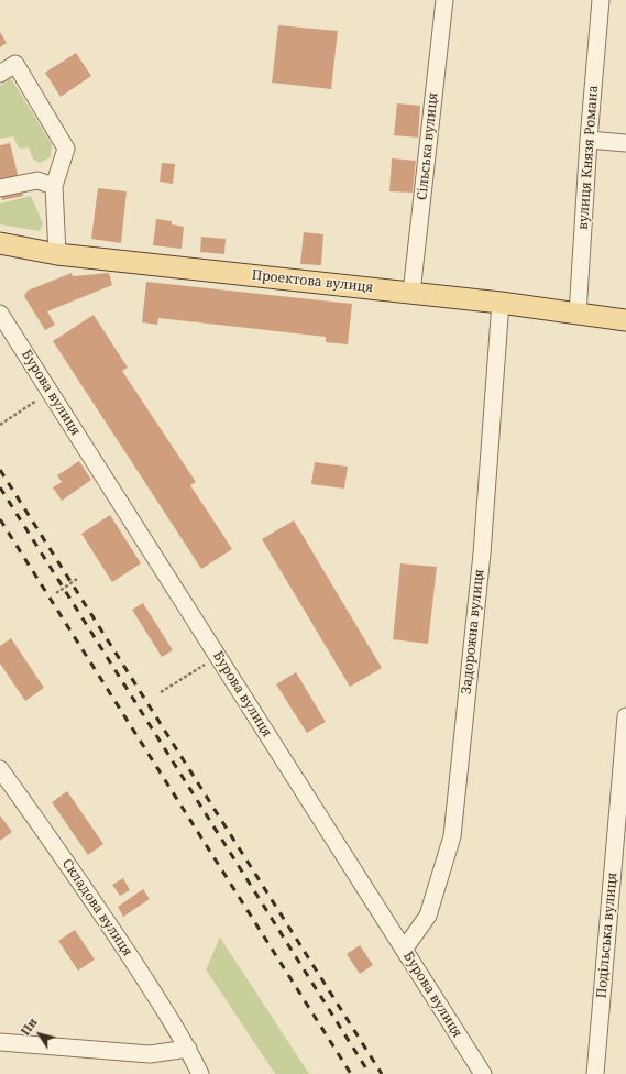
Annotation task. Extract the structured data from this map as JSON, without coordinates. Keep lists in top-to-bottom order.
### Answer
{
  "streets": {
    "main road": ["Проектова вулиця"],
    "street": [
      "Сільська вулиця",
      "вулиця Князя Романа",
      "Бурова вулиця",
      "Задорожна вулиця",
      "Складова вулиця",
      "Подільська вулиця"
    ]
  },
  "crossings": [
    ["Сільська вулиця", "Проектова вулиця"],
    ["вулиця Князя Романа", "Проектова вулиця"],
    ["Проектова вулиця", "Задорожна вулиця"],
    ["Бурова вулиця", "Задорожна вулиця"]
  ],
  "north": "top left"
}
